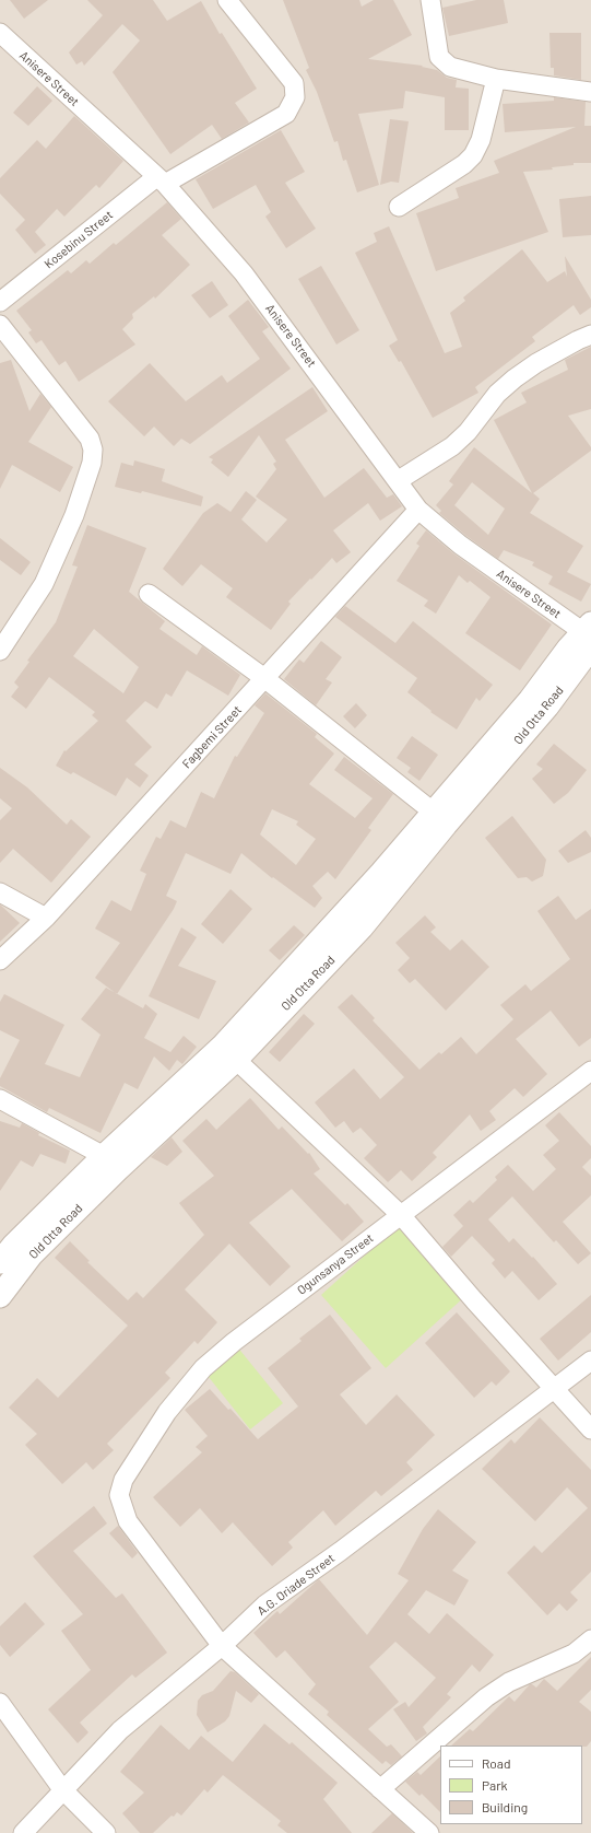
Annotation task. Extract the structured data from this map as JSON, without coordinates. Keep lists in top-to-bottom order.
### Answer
{
  "streets": {
    "street": [
      "Anisere Street",
      "Kosebinu Street",
      "Old Otta Road",
      "Fagbemi Street",
      "Ogunsanya Street",
      "A.G. Oriade Street"
    ]
  },
  "crossings": [
    ["Anisere Street", "Kosebinu Street"],
    ["Anisere Street", "Old Otta Road"],
    ["Anisere Street", "Fagbemi Street"],
    ["Ogunsanya Street", "A.G. Oriade Street"]
  ],
  "legend": ["Road", "Park", "Building"]
}
